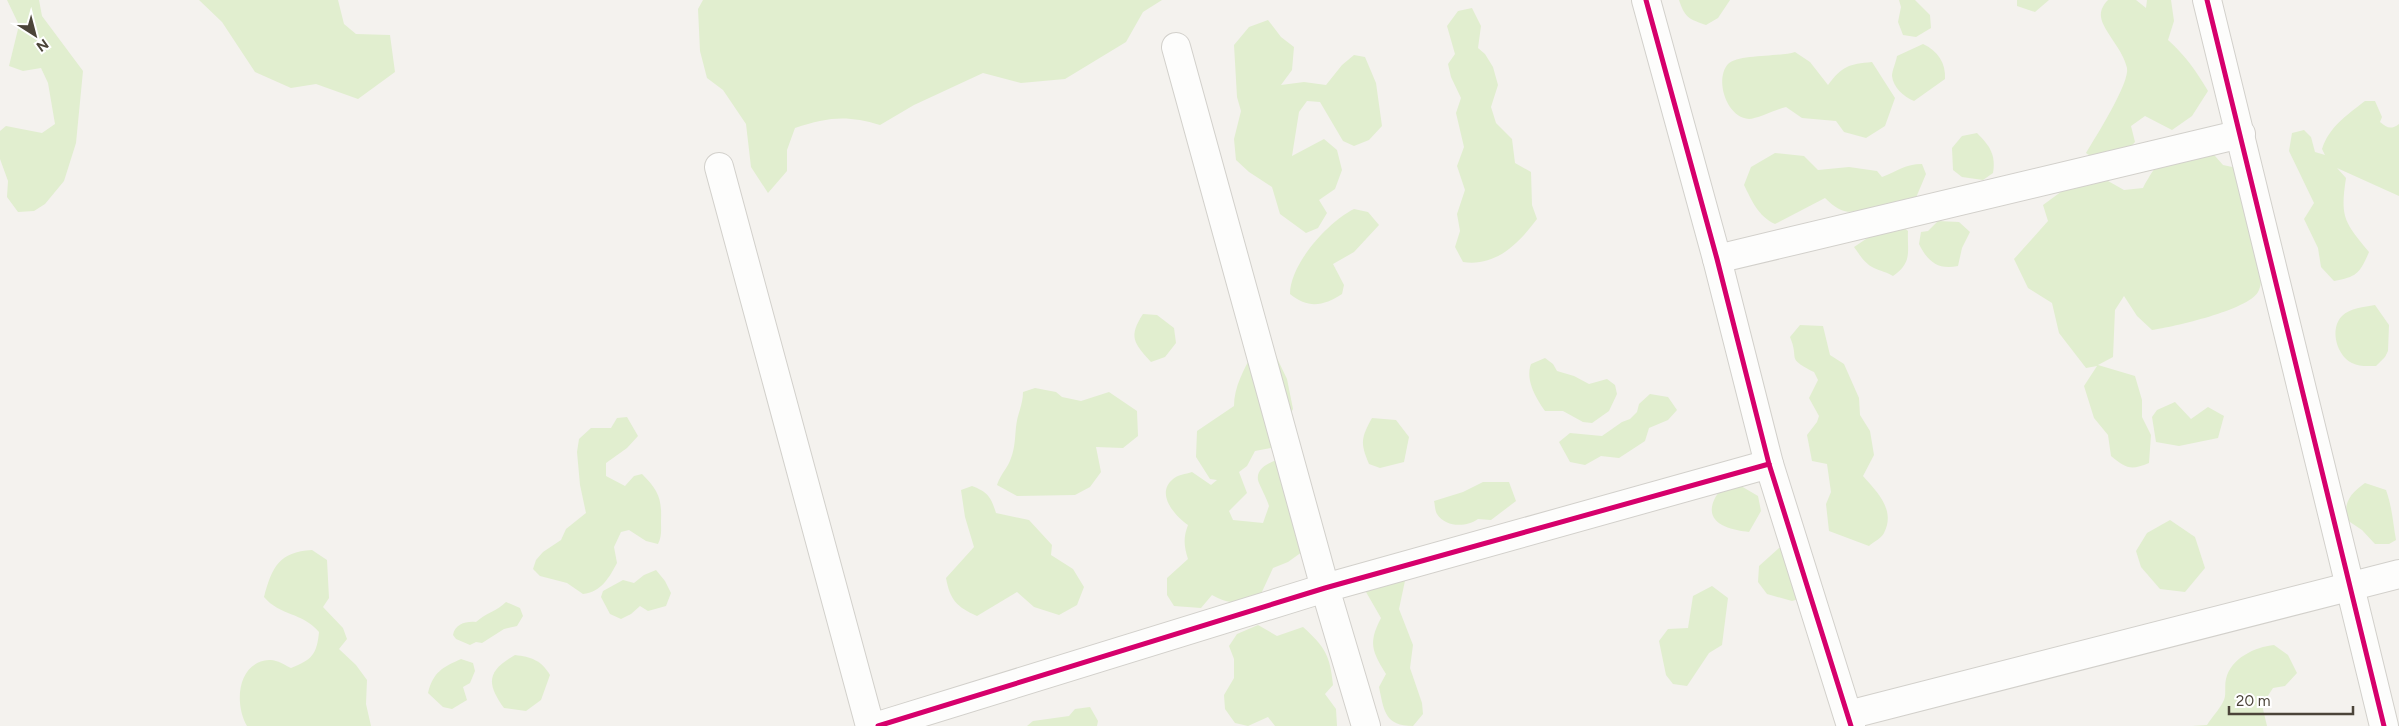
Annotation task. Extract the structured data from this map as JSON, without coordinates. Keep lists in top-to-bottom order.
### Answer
{
  "scale_bar": "20 m",
  "north": "bottom right"
}
